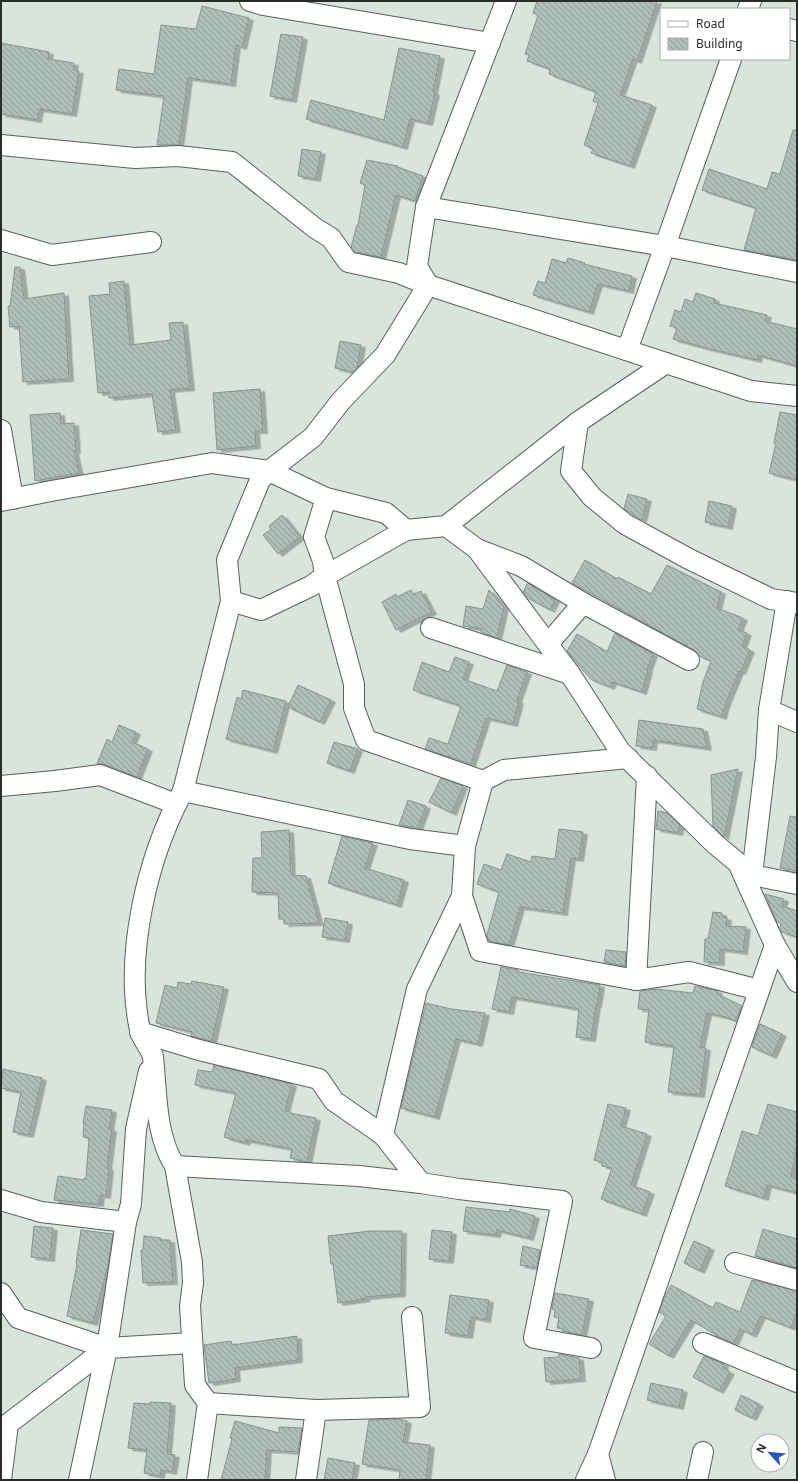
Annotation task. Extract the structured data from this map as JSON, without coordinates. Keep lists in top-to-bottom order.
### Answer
{
  "legend": ["Road", "Building"],
  "north": "top left"
}
